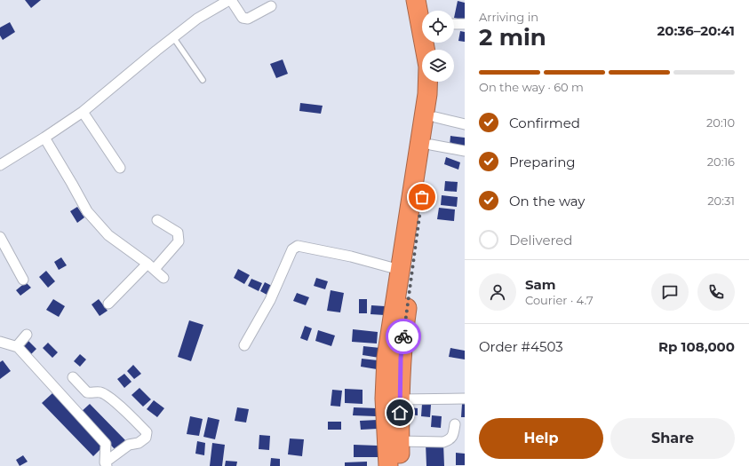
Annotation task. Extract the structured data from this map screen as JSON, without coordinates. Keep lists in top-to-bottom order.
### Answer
{
  "page": {
    "heading": ["2 min", "Arriving in", "20:36–20:41"],
    "panel": [
      "Sam",
      "Courier · 4.7",
      "Order #4503",
      "Rp 108,000"
    ],
    "bar": "On the way · 60 m",
    "list": [
      ["Confirmed", "20:10"],
      ["Preparing", "20:16"],
      ["On the way", "20:31"],
      "Delivered"
    ],
    "buttons": ["Help", "Share"]
  }
}
